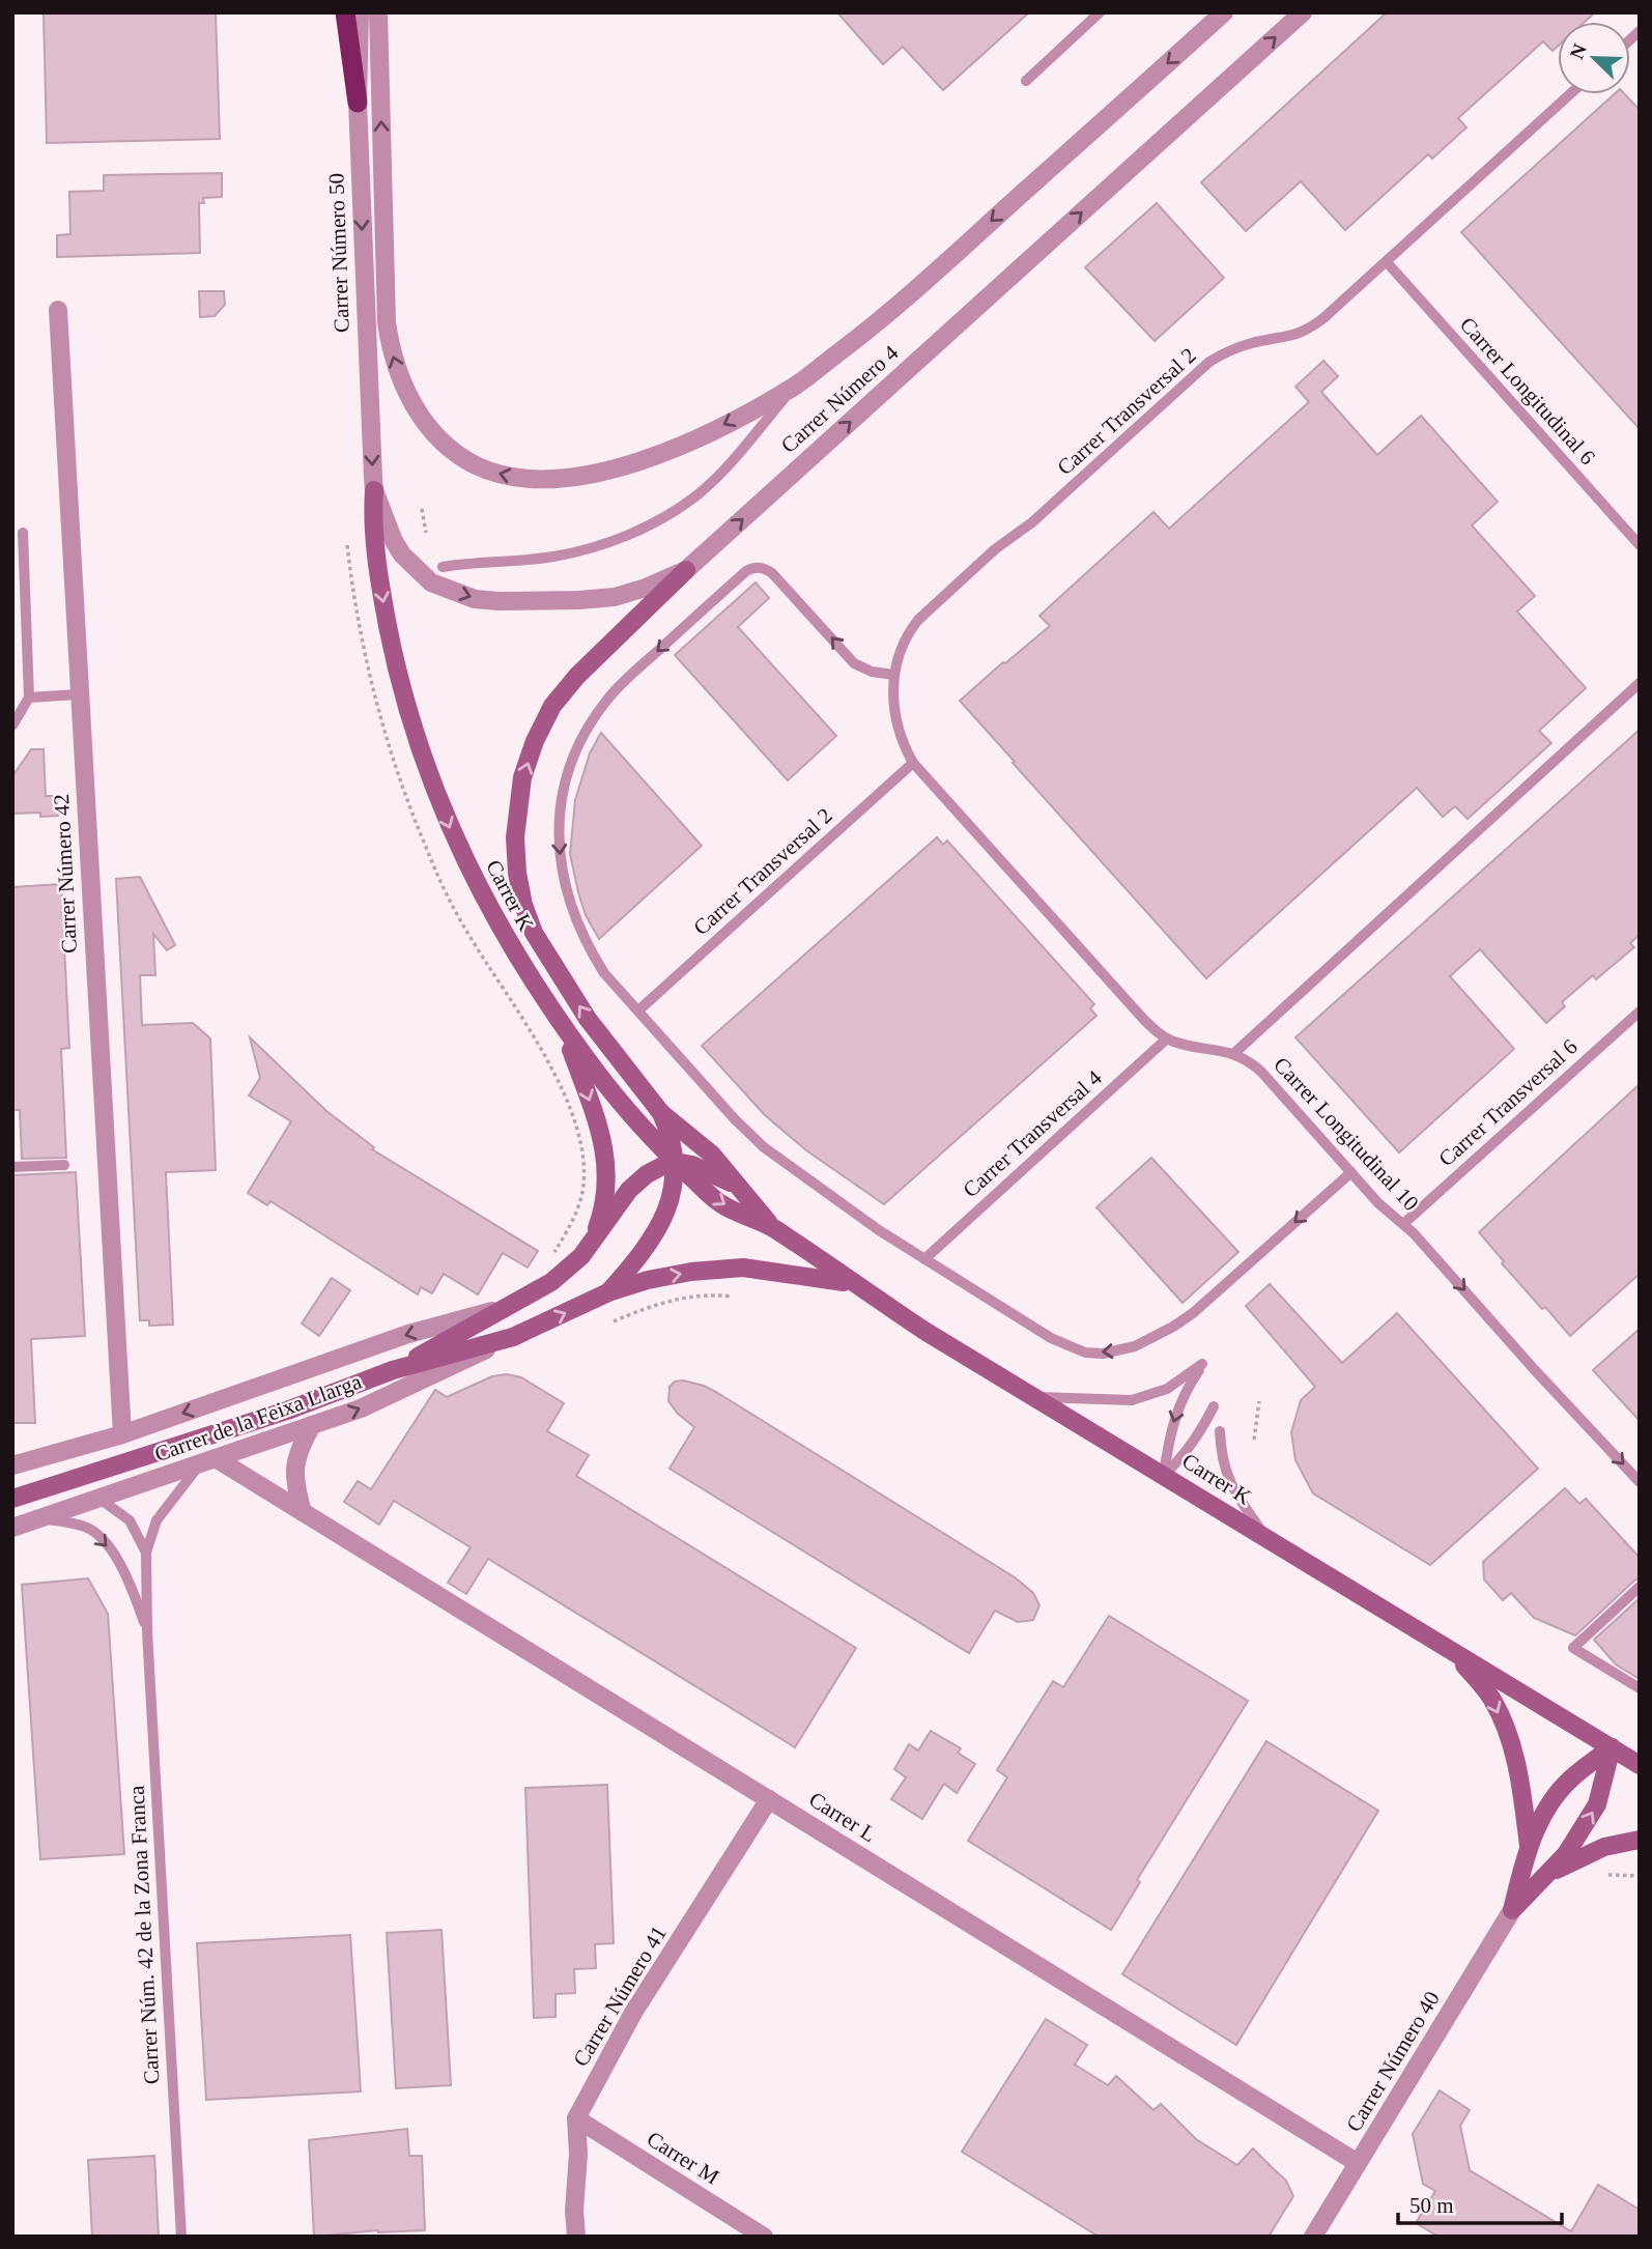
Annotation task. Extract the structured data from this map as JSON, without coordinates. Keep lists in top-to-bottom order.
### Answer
{
  "streets": {
    "main road": ["Carrer K", "Carrer de la Feixa Llarga"],
    "street": [
      "Carrer Número 50",
      "Carrer Número 4",
      "Carrer Número 42",
      "Carrer L",
      "Carrer Número 41",
      "Carrer Número 40",
      "Carrer M"
    ],
    "lane": [
      "Carrer Longitudinal 6",
      "Carrer Transversal 2",
      "Carrer Transversal 6",
      "Carrer Transversal 4",
      "Carrer Longitudinal 10",
      "Carrer Núm. 42 de la Zona Franca"
    ]
  },
  "crossings": [
    ["Carrer Número 50", "Carrer Número 4"],
    ["Carrer Número 50", "Carrer K"],
    ["Carrer Longitudinal 6", "Carrer Transversal 2"],
    ["Carrer Número 4", "Carrer K"],
    ["Carrer Transversal 2", "Carrer Longitudinal 10"],
    ["Carrer Número 42", "Carrer de la Feixa Llarga"],
    ["Carrer K", "Carrer de la Feixa Llarga"],
    ["Carrer Transversal 6", "Carrer Longitudinal 10"],
    ["Carrer Transversal 4", "Carrer Longitudinal 10"],
    ["Carrer de la Feixa Llarga", "Carrer L"],
    ["Carrer de la Feixa Llarga", "Carrer Núm. 42 de la Zona Franca"],
    ["Carrer L", "Carrer Núm. 42 de la Zona Franca"],
    ["Carrer L", "Carrer Número 41"],
    ["Carrer L", "Carrer Número 40"],
    ["Carrer Número 41", "Carrer M"]
  ],
  "scale_bar": "50 m",
  "north": "top left"
}
